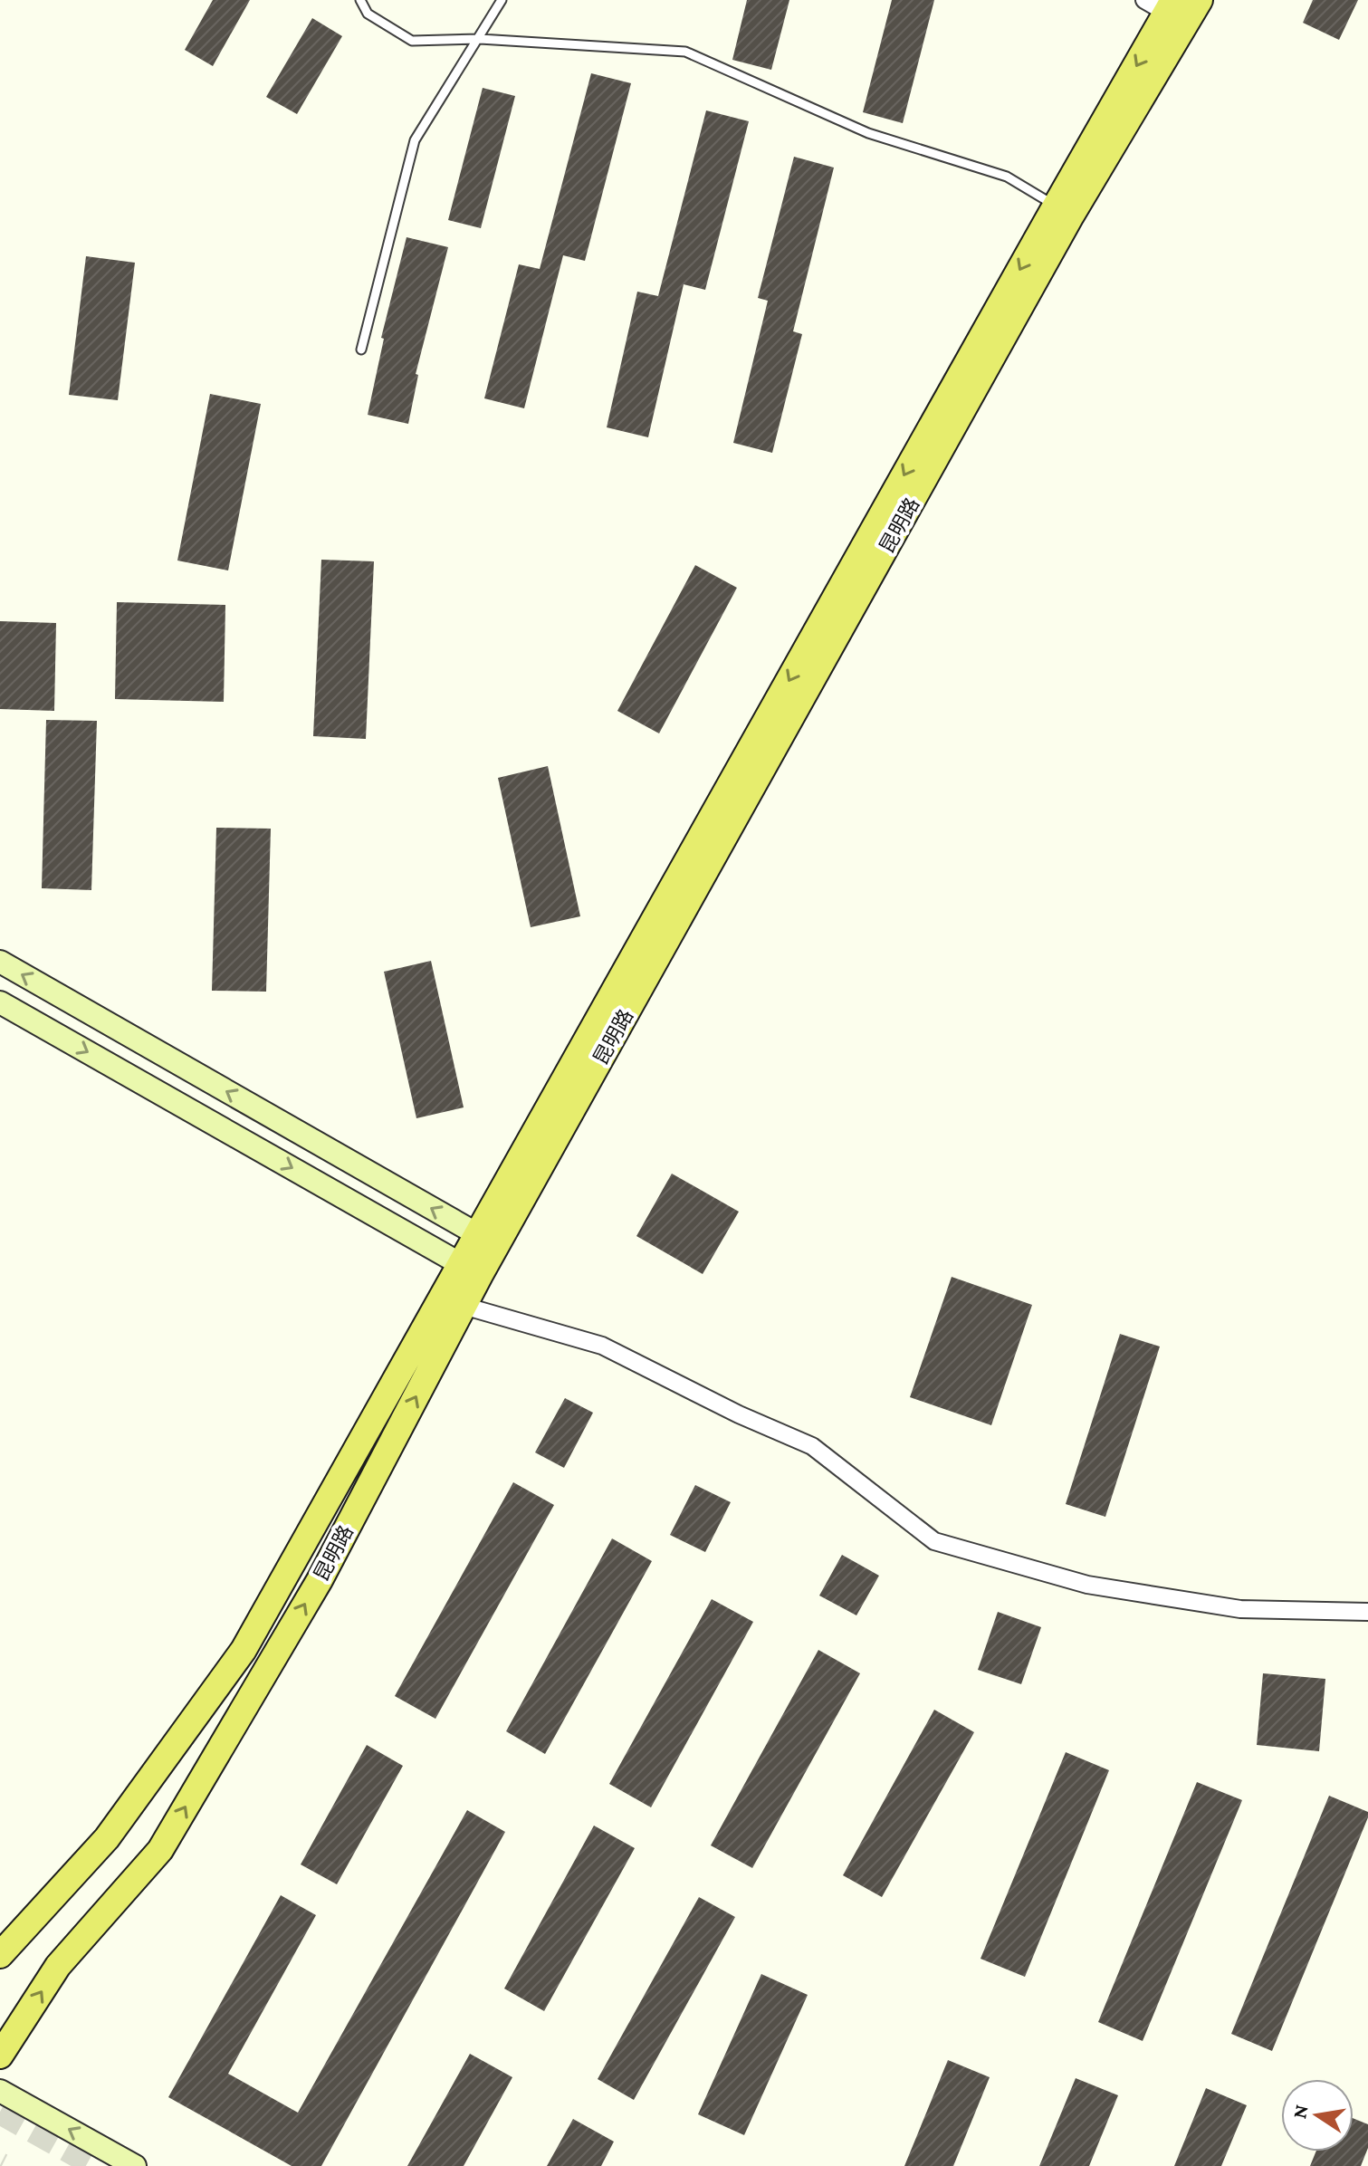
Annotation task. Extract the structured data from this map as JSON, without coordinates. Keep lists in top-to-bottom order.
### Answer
{
  "streets": {
    "main road": ["昆明路"]
  },
  "north": "left"
}
